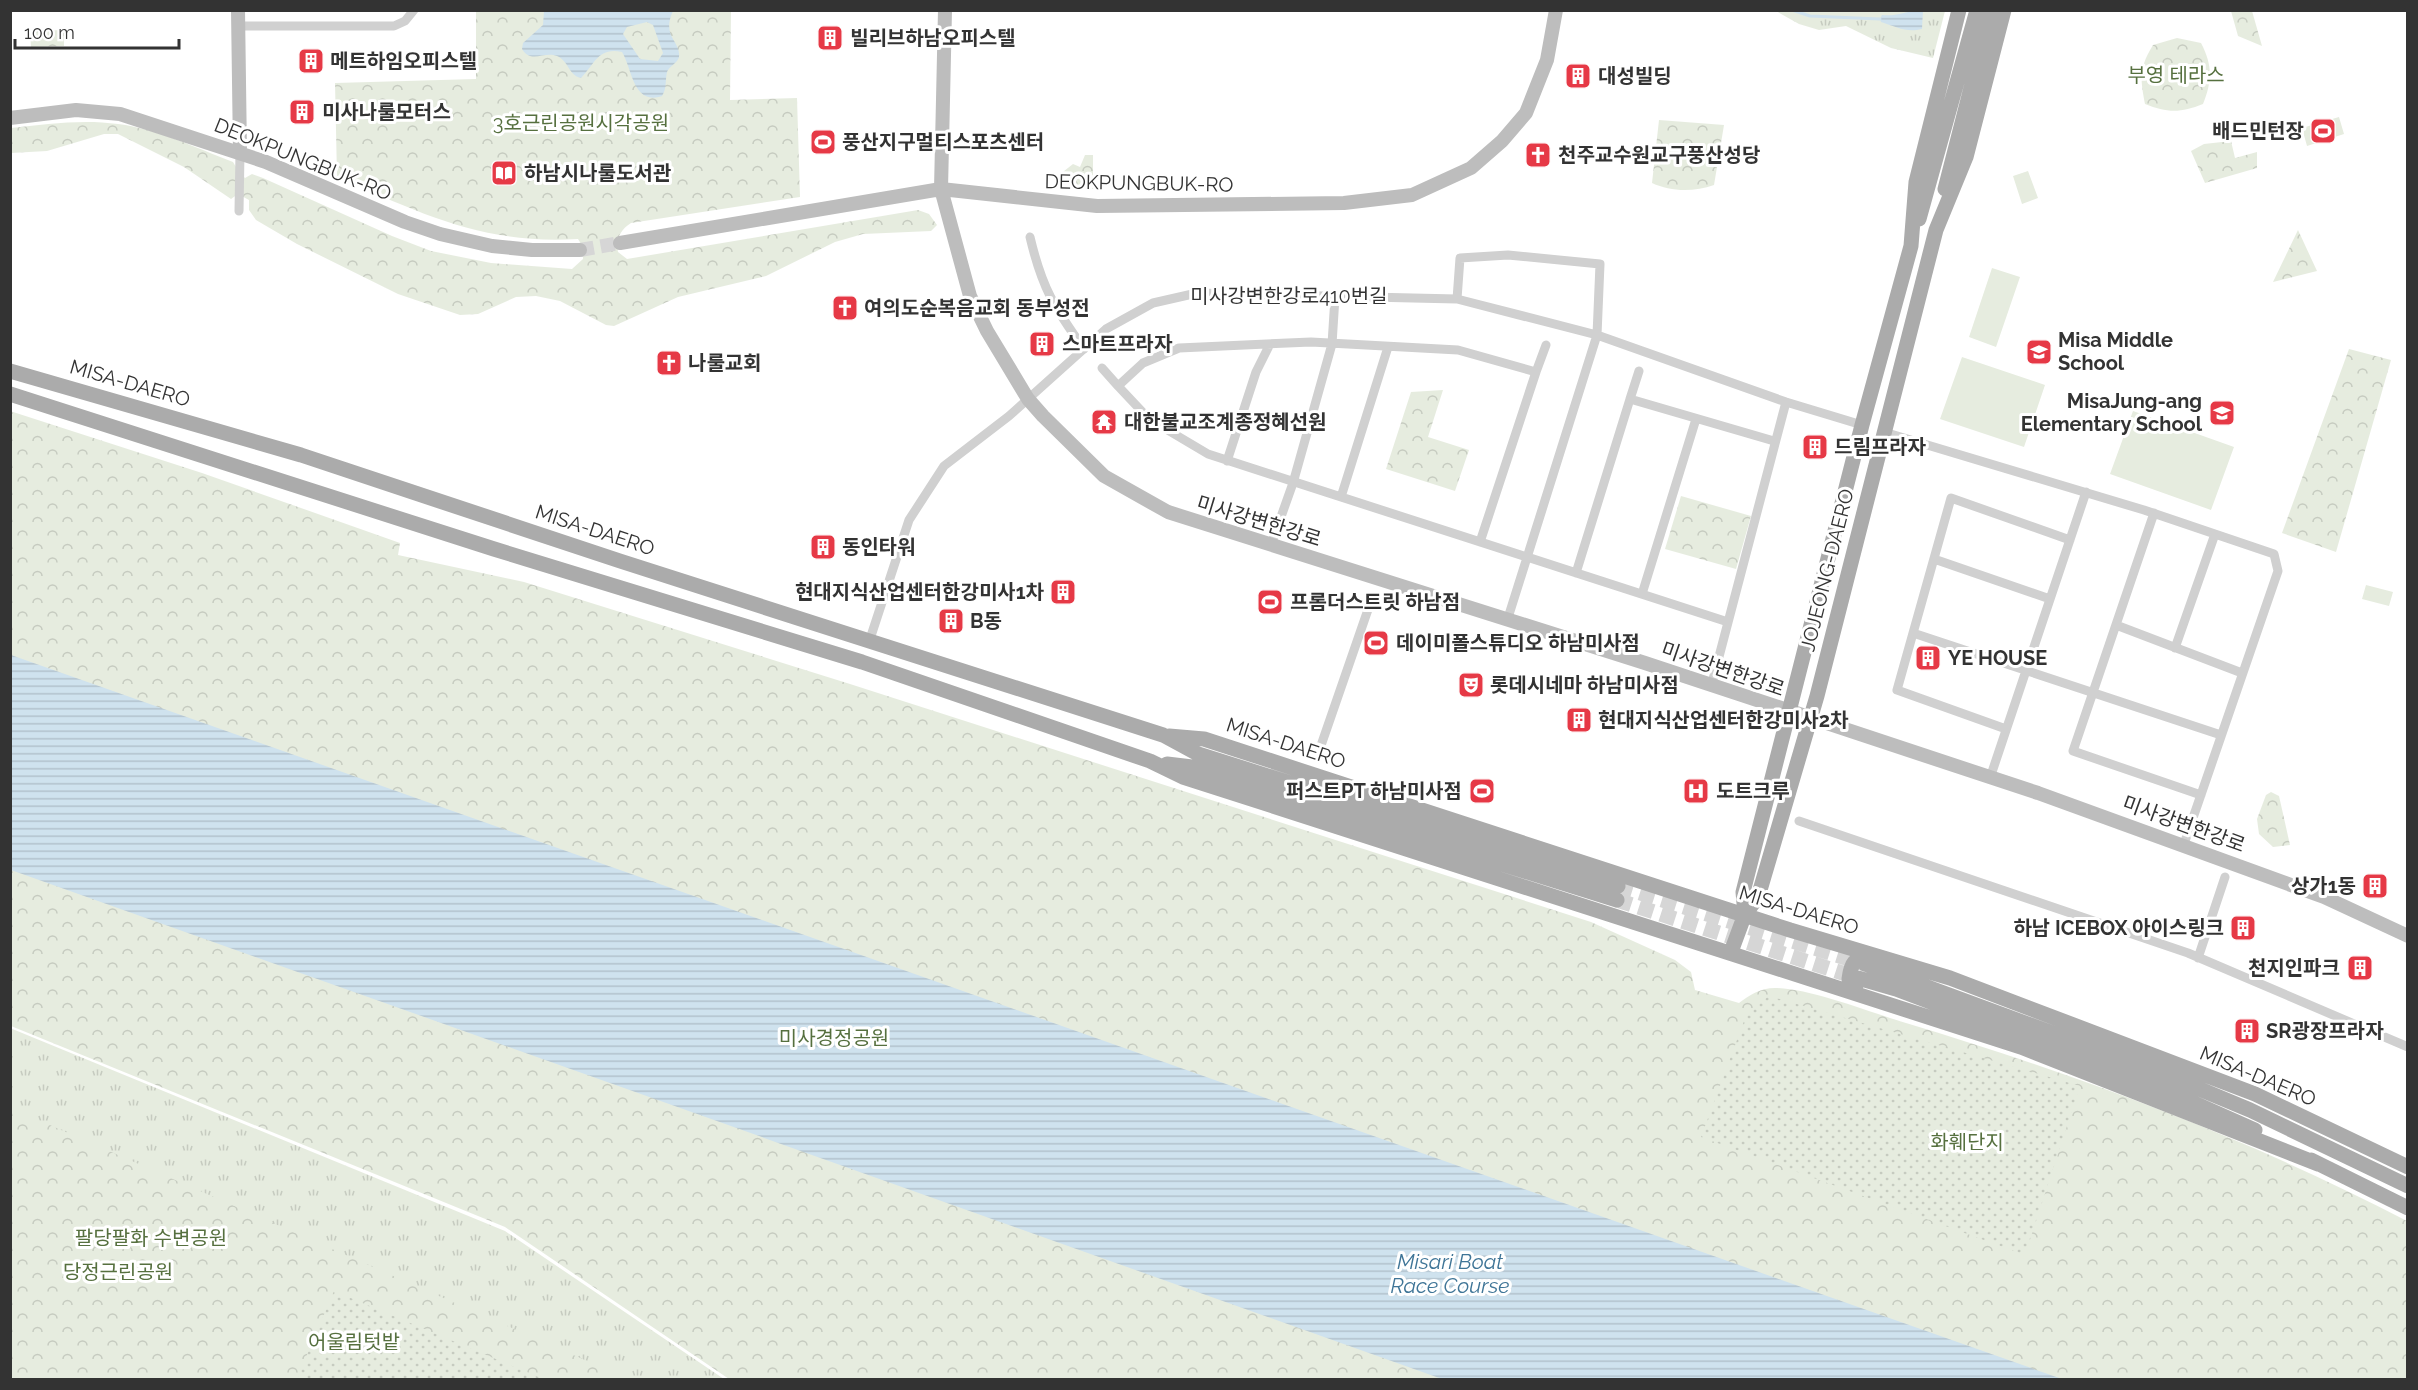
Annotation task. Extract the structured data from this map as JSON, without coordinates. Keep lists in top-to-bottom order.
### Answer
{
  "streets": {
    "main road": ["MISA-DAERO", "JOJEONG-DAERO"],
    "street": ["DEOKPUNGBUK-RO", "미사강변한강로410번길", "미사강변한강로"]
  },
  "crossings": [
    ["DEOKPUNGBUK-RO", "미사강변한강로"],
    ["미사강변한강로410번길", "MISA-DAERO"],
    ["미사강변한강로410번길", "미사강변한강로"],
    ["미사강변한강로410번길", "JOJEONG-DAERO"],
    ["MISA-DAERO", "JOJEONG-DAERO"],
    ["미사강변한강로", "JOJEONG-DAERO"]
  ],
  "water": ["Misari Boat Race Course"],
  "parks": [
    "부영 테라스",
    "3호근린공원시각공원",
    "미사경정공원",
    "화훼단지",
    "팔당팔화 수변공원",
    "당정근린공원",
    "어울림텃밭"
  ],
  "places": {
    "building": [
      "빌리브하남오피스텔",
      "메트하임오피스텔",
      "대성빌딩",
      "미사나룰모터스",
      "스마트프라자",
      "드림프라자",
      "동인타워",
      "현대지식산업센터한강미사1차",
      "B동",
      "YE HOUSE",
      "현대지식산업센터한강미사2차",
      "상가1동",
      "하남 ICEBOX 아이스링크",
      "천지인파크",
      "SR광장프라자"
    ],
    "sports": [
      "배드민턴장",
      "풍산지구멀티스포츠센터",
      "프롬더스트릿 하남점",
      "데이미폴스튜디오 하남미사점",
      "퍼스트PT 하남미사점"
    ],
    "church": ["천주교수원교구풍산성당", "여의도순복음교회 동부성전", "나룰교회"],
    "library": ["하남시나룰도서관"],
    "school or university": ["Misa Middle School", "MisaJung-ang Elementary School"],
    "temple": ["대한불교조계종정혜선원"],
    "theatre": ["롯데시네마 하남미사점"],
    "hospital": ["도트크루"]
  },
  "scale_bar": "100 m"
}
